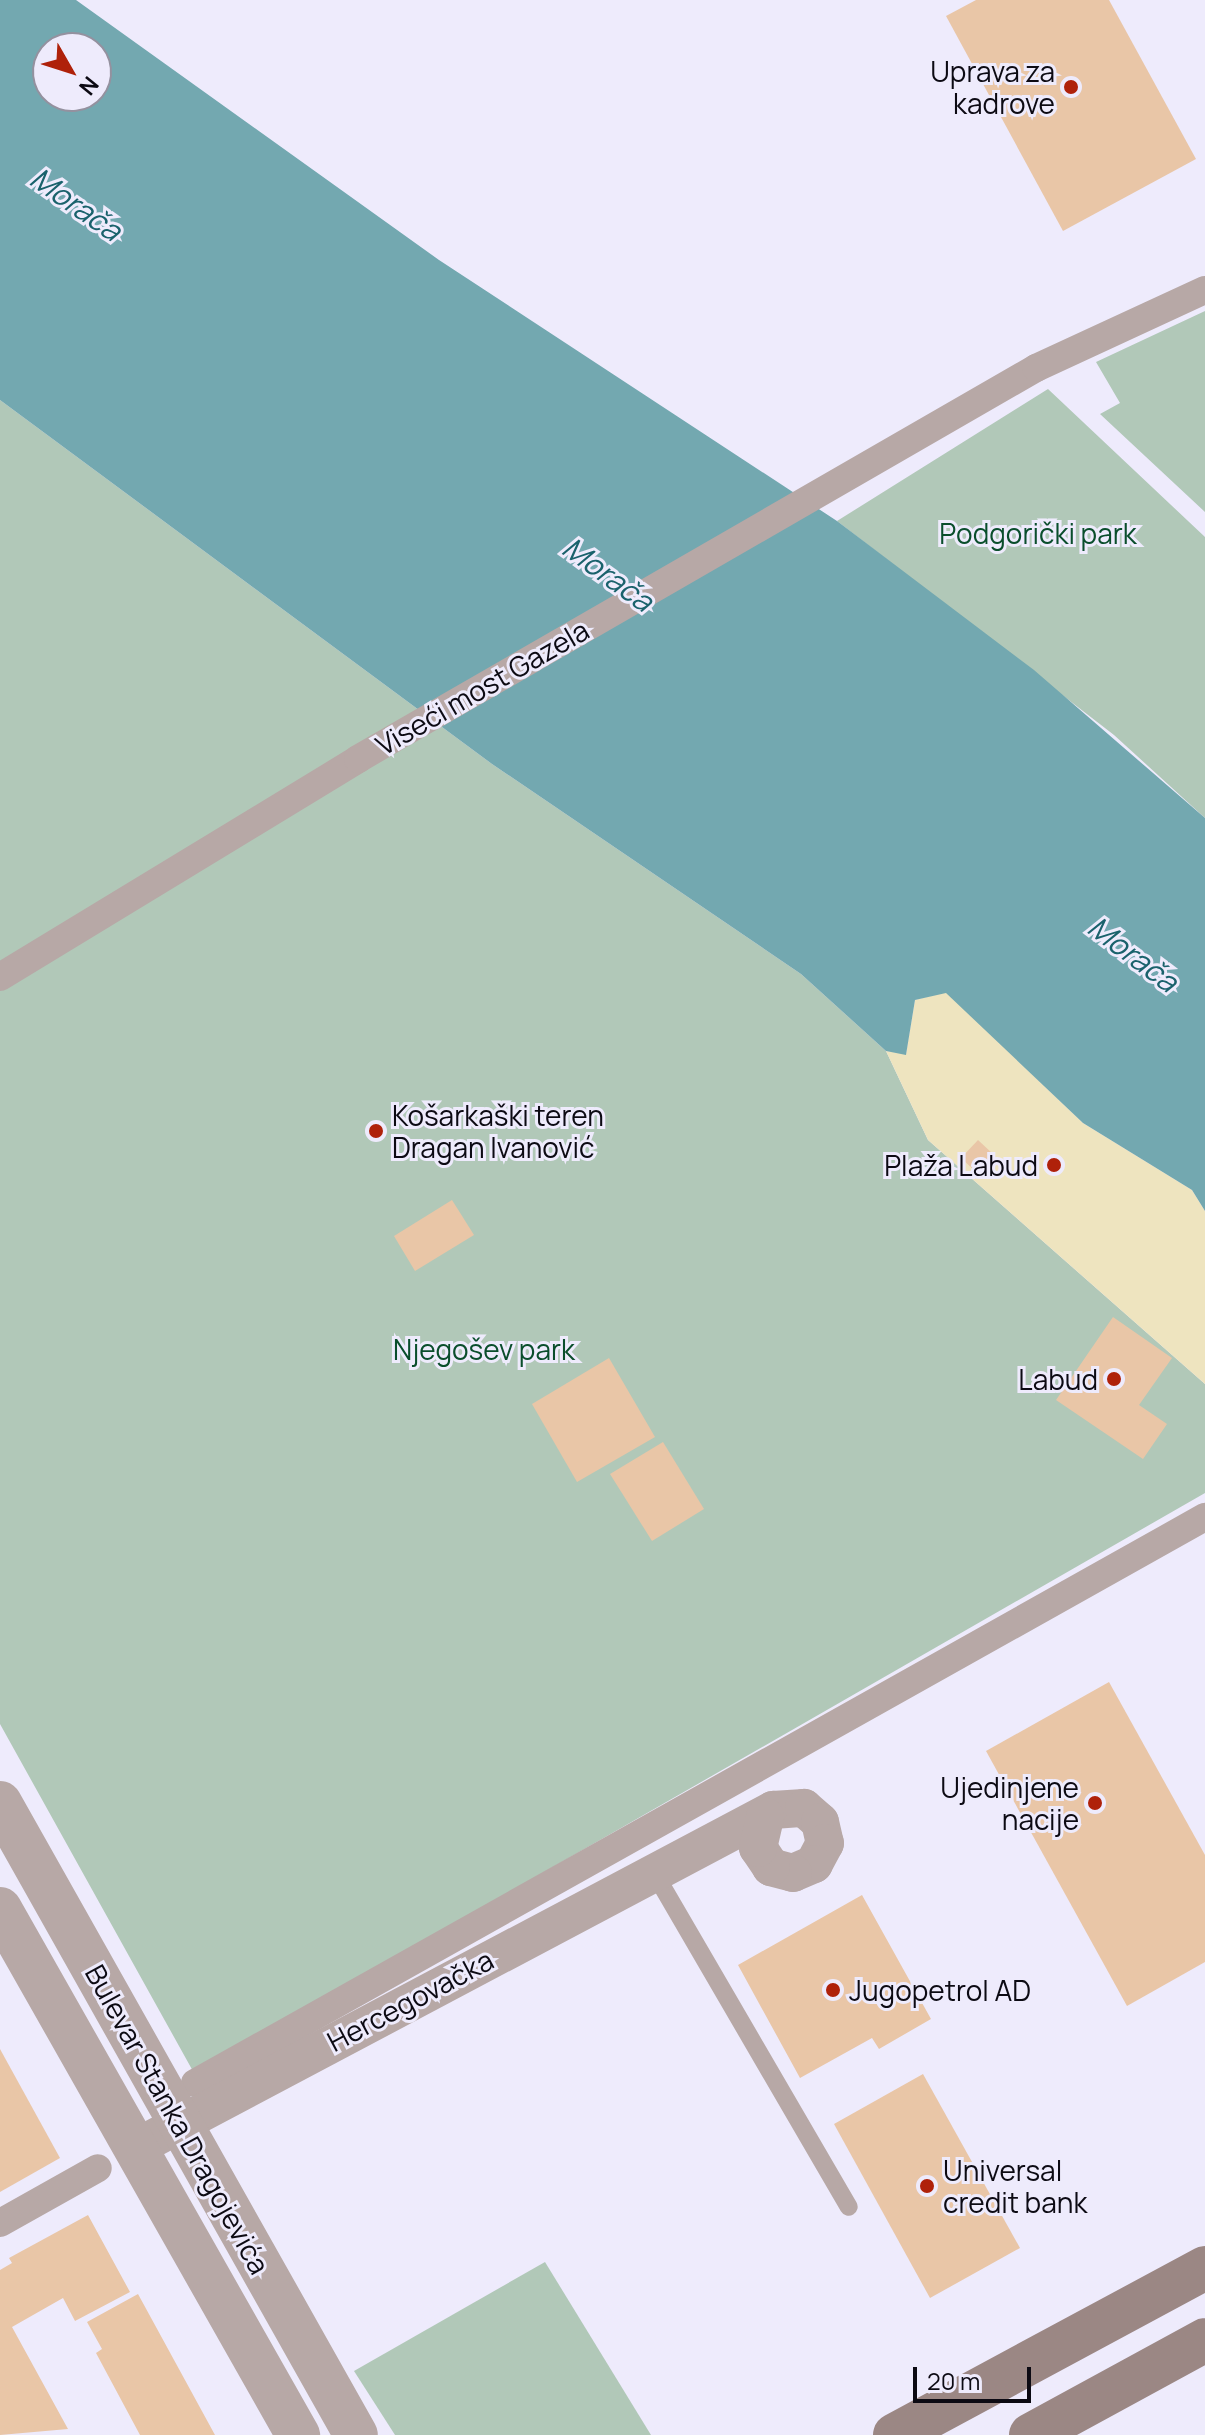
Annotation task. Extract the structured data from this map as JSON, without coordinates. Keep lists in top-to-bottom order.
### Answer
{
  "streets": {
    "street": ["Viseći most Gazela", "Hercegovačka", "Bulevar Stanka Dragojevića"]
  },
  "crossings": [
    ["Hercegovačka", "Bulevar Stanka Dragojevića"]
  ],
  "water": ["Morača"],
  "parks": ["Podgorički park", "Njegošev park"],
  "places": [
    "Uprava za kadrove",
    "Košarkaški teren Dragan Ivanović",
    "Plaža Labud",
    "Labud",
    "Ujedinjene nacije",
    "Jugopetrol AD",
    "Universal credit bank"
  ],
  "scale_bar": "20 m",
  "north": "bottom right"
}
